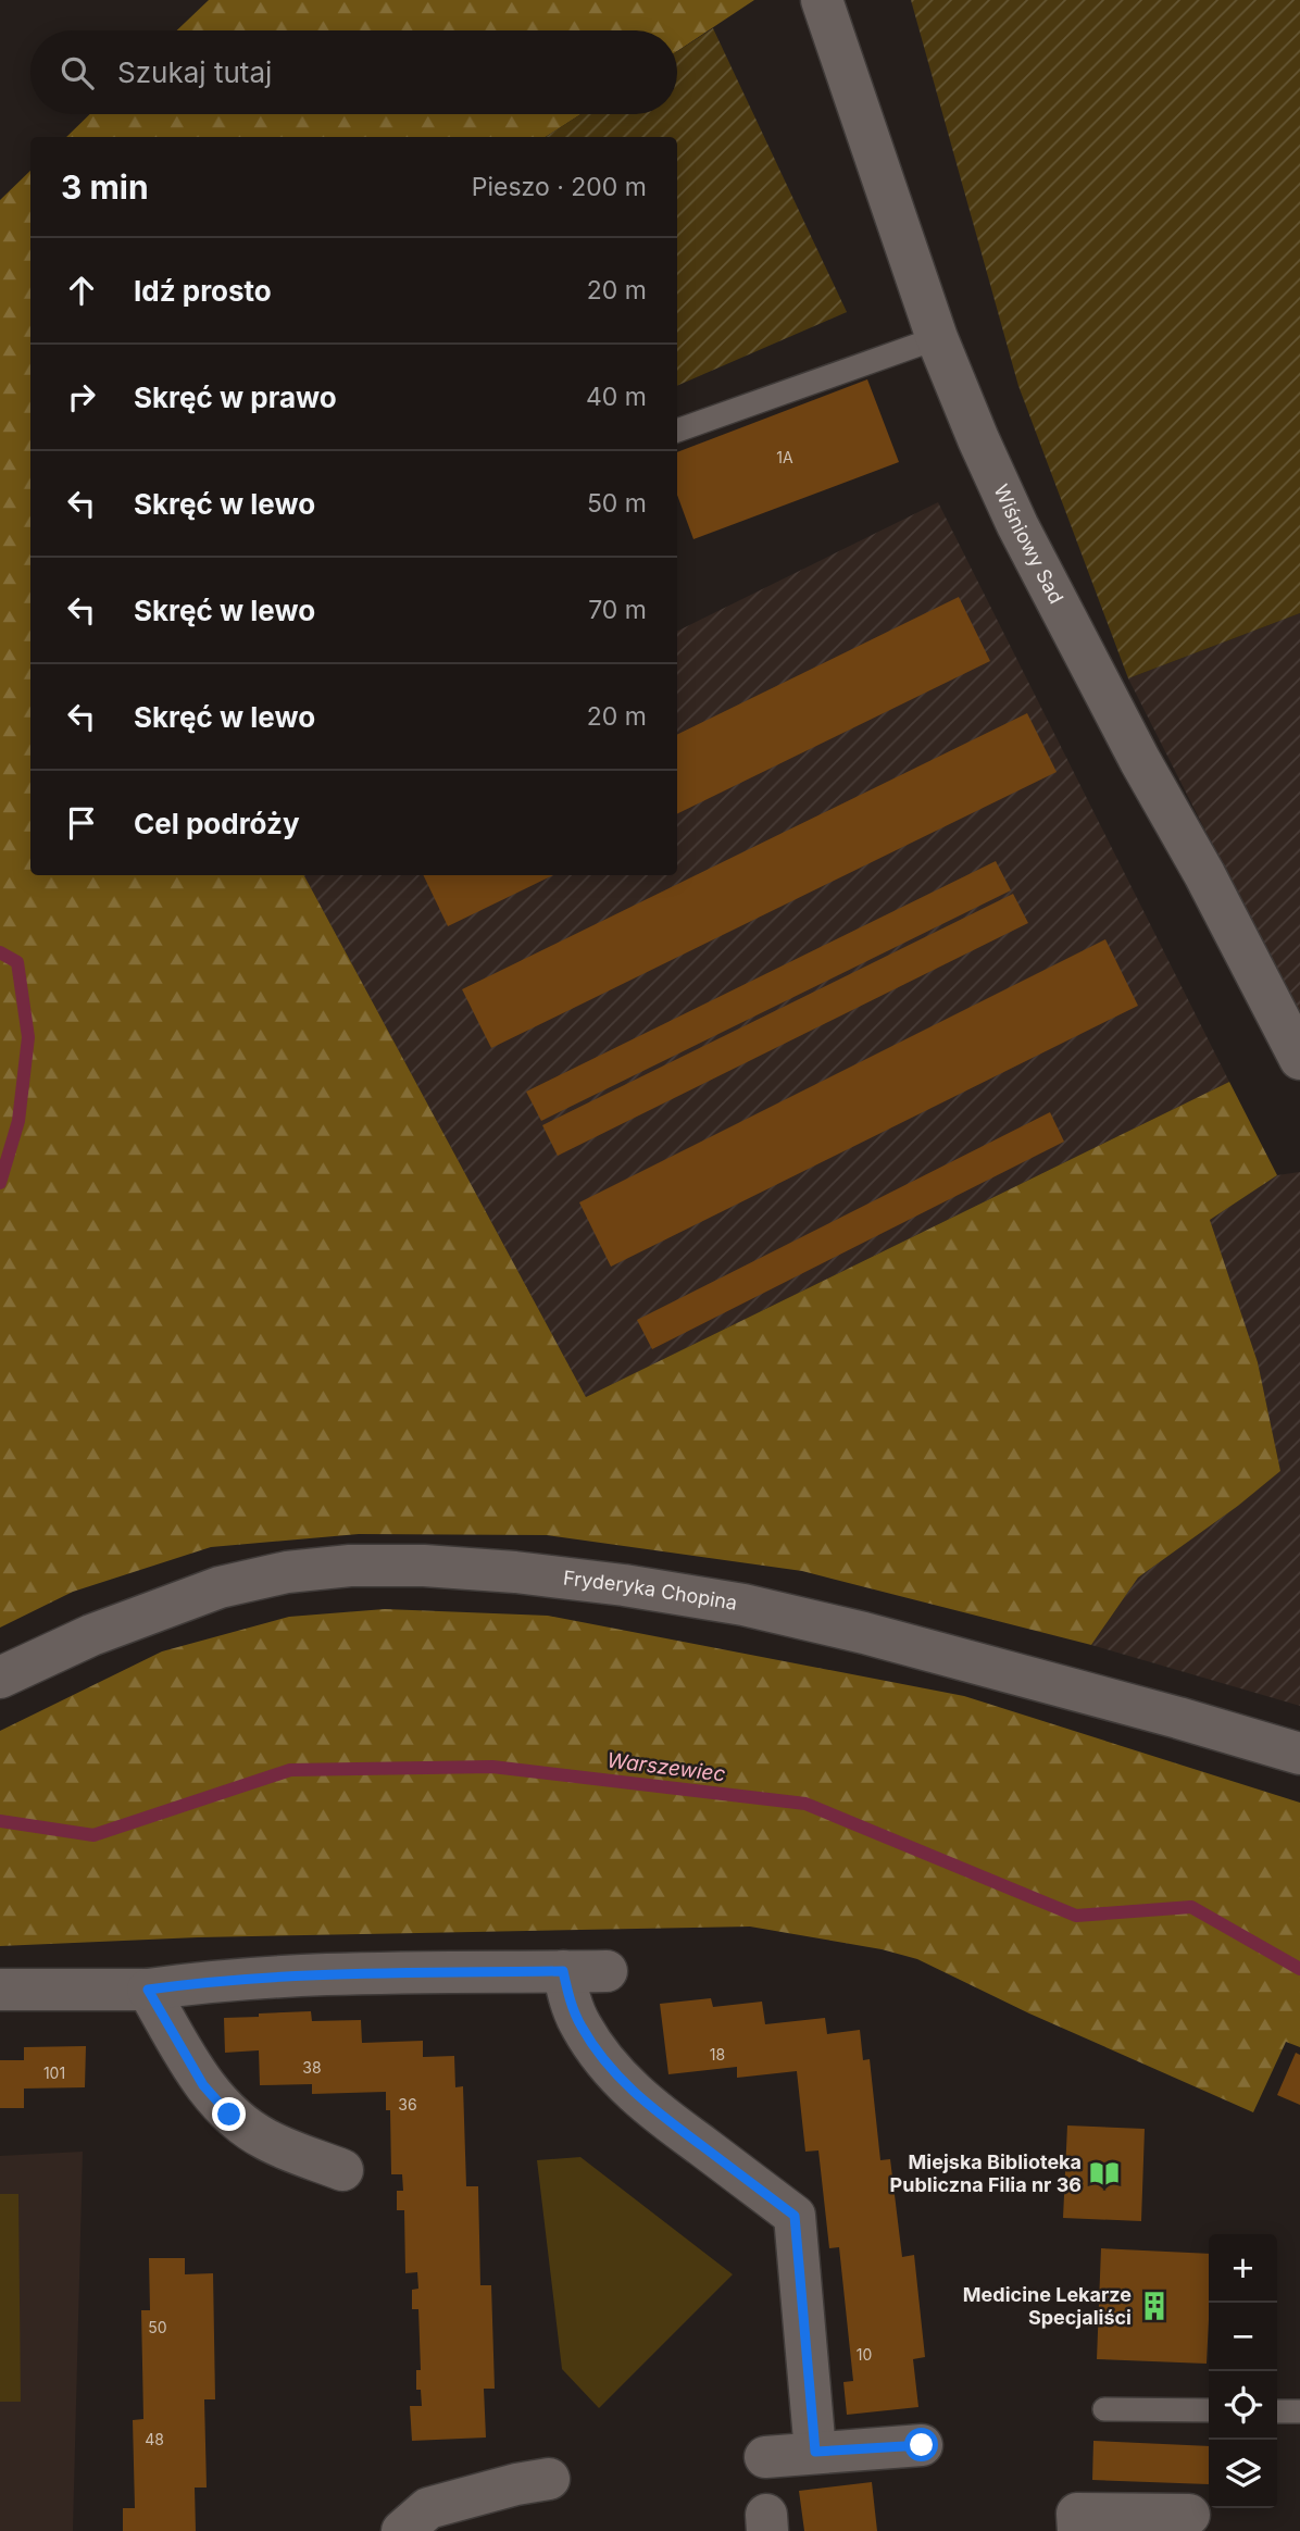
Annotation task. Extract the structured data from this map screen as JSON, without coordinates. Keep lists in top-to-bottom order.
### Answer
{
  "streets": {
    "street": ["Wiśniowy Sad", "Fryderyka Chopina"]
  },
  "water": ["Warszewiec"],
  "places": {
    "library": ["Miejska Biblioteka Publiczna Filia nr 36"],
    "building": ["Medicine Lekarze Specjaliści"]
  },
  "house_numbers": [
    "1A",
    "18",
    "38",
    "101",
    "36",
    "50",
    "10",
    "48"
  ],
  "page": {
    "search": "Szukaj tutaj",
    "heading": ["3 min", "Pieszo · 200 m"],
    "list": [
      ["Idź prosto", "20 m"],
      ["Skręć w prawo", "40 m"],
      ["Skręć w lewo", "50 m"],
      ["Skręć w lewo", "70 m"],
      ["Skręć w lewo", "20 m"],
      "Cel podróży"
    ],
    "map_buttons": ["+", "−"]
  }
}
